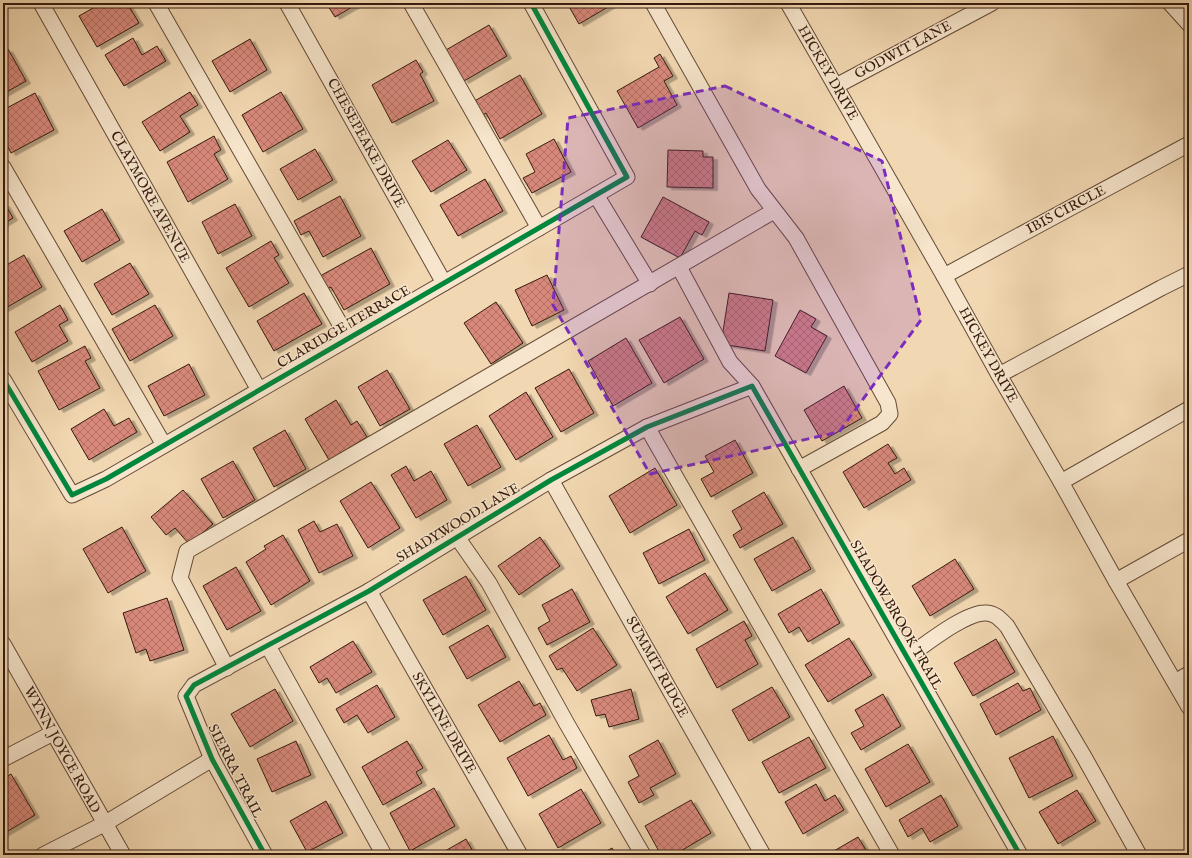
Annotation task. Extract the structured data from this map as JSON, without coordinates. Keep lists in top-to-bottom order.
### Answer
{
  "streets": {
    "street": [
      "GODWIT LANE",
      "HICKEY DRIVE",
      "CHESEPEAKE DRIVE",
      "CLAYMORE AVENUE",
      "IBIS CIRCLE",
      "CLARIDGE TERRACE",
      "SHADYWOOD LANE",
      "SHADOW BROOK TRAIL",
      "SUMMIT RIDGE",
      "SKYLINE DRIVE",
      "WYNN JOYCE ROAD",
      "SIERRA TRAIL"
    ]
  },
  "crossings": [
    ["GODWIT LANE", "HICKEY DRIVE"],
    ["HICKEY DRIVE", "IBIS CIRCLE"],
    ["CHESEPEAKE DRIVE", "CLARIDGE TERRACE"],
    ["CLAYMORE AVENUE", "CLARIDGE TERRACE"],
    ["SHADYWOOD LANE", "SHADOW BROOK TRAIL"],
    ["SHADYWOOD LANE", "SUMMIT RIDGE"],
    ["SHADYWOOD LANE", "SKYLINE DRIVE"],
    ["SHADYWOOD LANE", "SIERRA TRAIL"]
  ]
}
